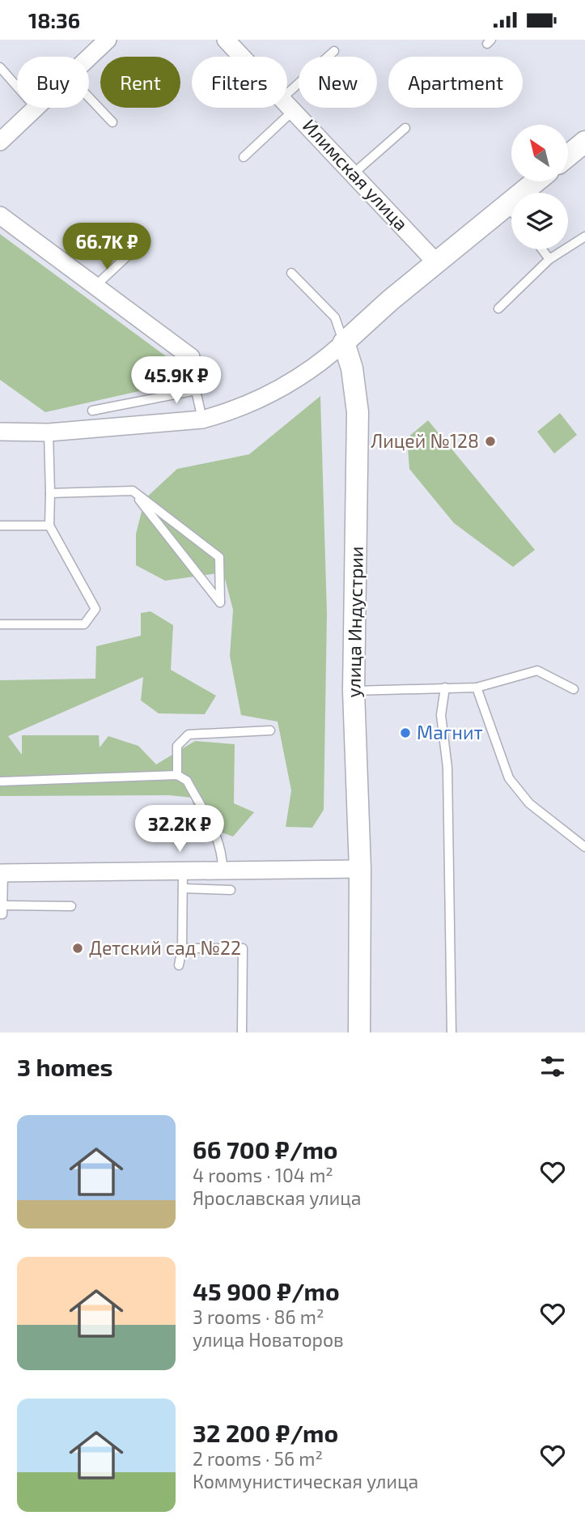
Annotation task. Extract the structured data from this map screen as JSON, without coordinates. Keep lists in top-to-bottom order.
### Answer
{
  "streets": {
    "street": ["Илимская улица", "улица Индустрии"]
  },
  "places": ["Лицей №128", "Магнит", "Детский сад №22"],
  "north": "top left",
  "page": {
    "status": "18:36",
    "chip": [
      "Buy",
      "Rent",
      "Filters",
      "New",
      "Apartment"
    ],
    "price": ["66.7K ₽", "45.9K ₽", "32.2K ₽"],
    "heading": "3 homes",
    "list": [
      {
        "name": "66 700 ₽/mo",
        "note": "4 rooms · 104 m² · Ярославская улица"
      },
      {
        "name": "45 900 ₽/mo",
        "note": "3 rooms · 86 m² · улица Новаторов"
      },
      {
        "name": "32 200 ₽/mo",
        "note": "2 rooms · 56 m² · Коммунистическая улица"
      }
    ]
  }
}
